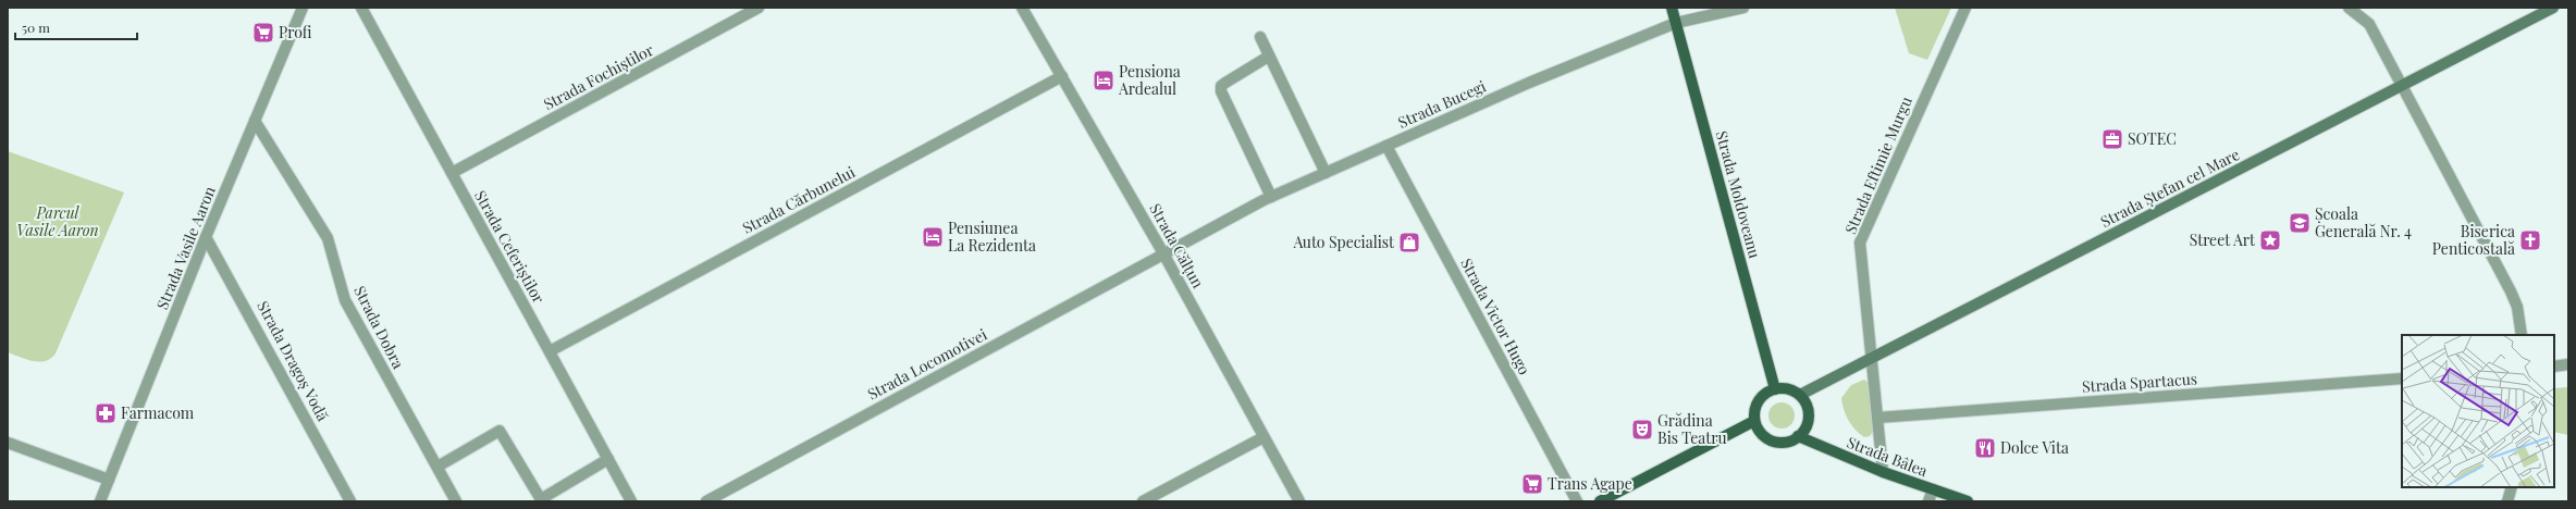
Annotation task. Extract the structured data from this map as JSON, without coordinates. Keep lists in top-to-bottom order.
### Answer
{
  "streets": {
    "main road": ["Strada Ștefan cel Mare", "Strada Moldoveanu", "Strada Bâlea"],
    "street": [
      "Strada Fochiștilor",
      "Strada Bucegi",
      "Strada Eftimie Murgu",
      "Strada Cărbunelui",
      "Strada Călțun",
      "Strada Ceferiștilor",
      "Strada Vasile Aaron",
      "Strada Victor Hugo",
      "Strada Dobra",
      "Strada Dragoș Vodă",
      "Strada Locomotivei",
      "Strada Spartacus"
    ]
  },
  "crossings": [
    ["Strada Fochiștilor", "Strada Ceferiștilor"],
    ["Strada Bucegi", "Strada Moldoveanu"],
    ["Strada Bucegi", "Strada Călțun"],
    ["Strada Bucegi", "Strada Victor Hugo"],
    ["Strada Bucegi", "Strada Locomotivei"],
    ["Strada Eftimie Murgu", "Strada Ștefan cel Mare"],
    ["Strada Eftimie Murgu", "Strada Spartacus"],
    ["Strada Eftimie Murgu", "Strada Bâlea"],
    ["Strada Ștefan cel Mare", "Strada Moldoveanu"],
    ["Strada Ștefan cel Mare", "Strada Bâlea"],
    ["Strada Moldoveanu", "Strada Bâlea"],
    ["Strada Cărbunelui", "Strada Călțun"],
    ["Strada Cărbunelui", "Strada Ceferiștilor"],
    ["Strada Călțun", "Strada Locomotivei"],
    ["Strada Vasile Aaron", "Strada Dobra"],
    ["Strada Vasile Aaron", "Strada Dragoș Vodă"]
  ],
  "parks": ["Parcul Vasile Aaron"],
  "places": {
    "supermarket": ["Profi", "Trans Agape"],
    "hotel": ["Pensiona Ardealul", "Pensiunea La Rezidenta"],
    "office": ["SOTEC"],
    "school or university": ["Școala Generală Nr. 4"],
    "place": ["Street Art"],
    "church": ["Biserica Penticostală"],
    "shop": ["Auto Specialist"],
    "pharmacy": ["Farmacom"],
    "theatre": ["Grădina Bis Teatru"],
    "restaurant": ["Dolce Vita"]
  },
  "scale_bar": "50 m"
}
